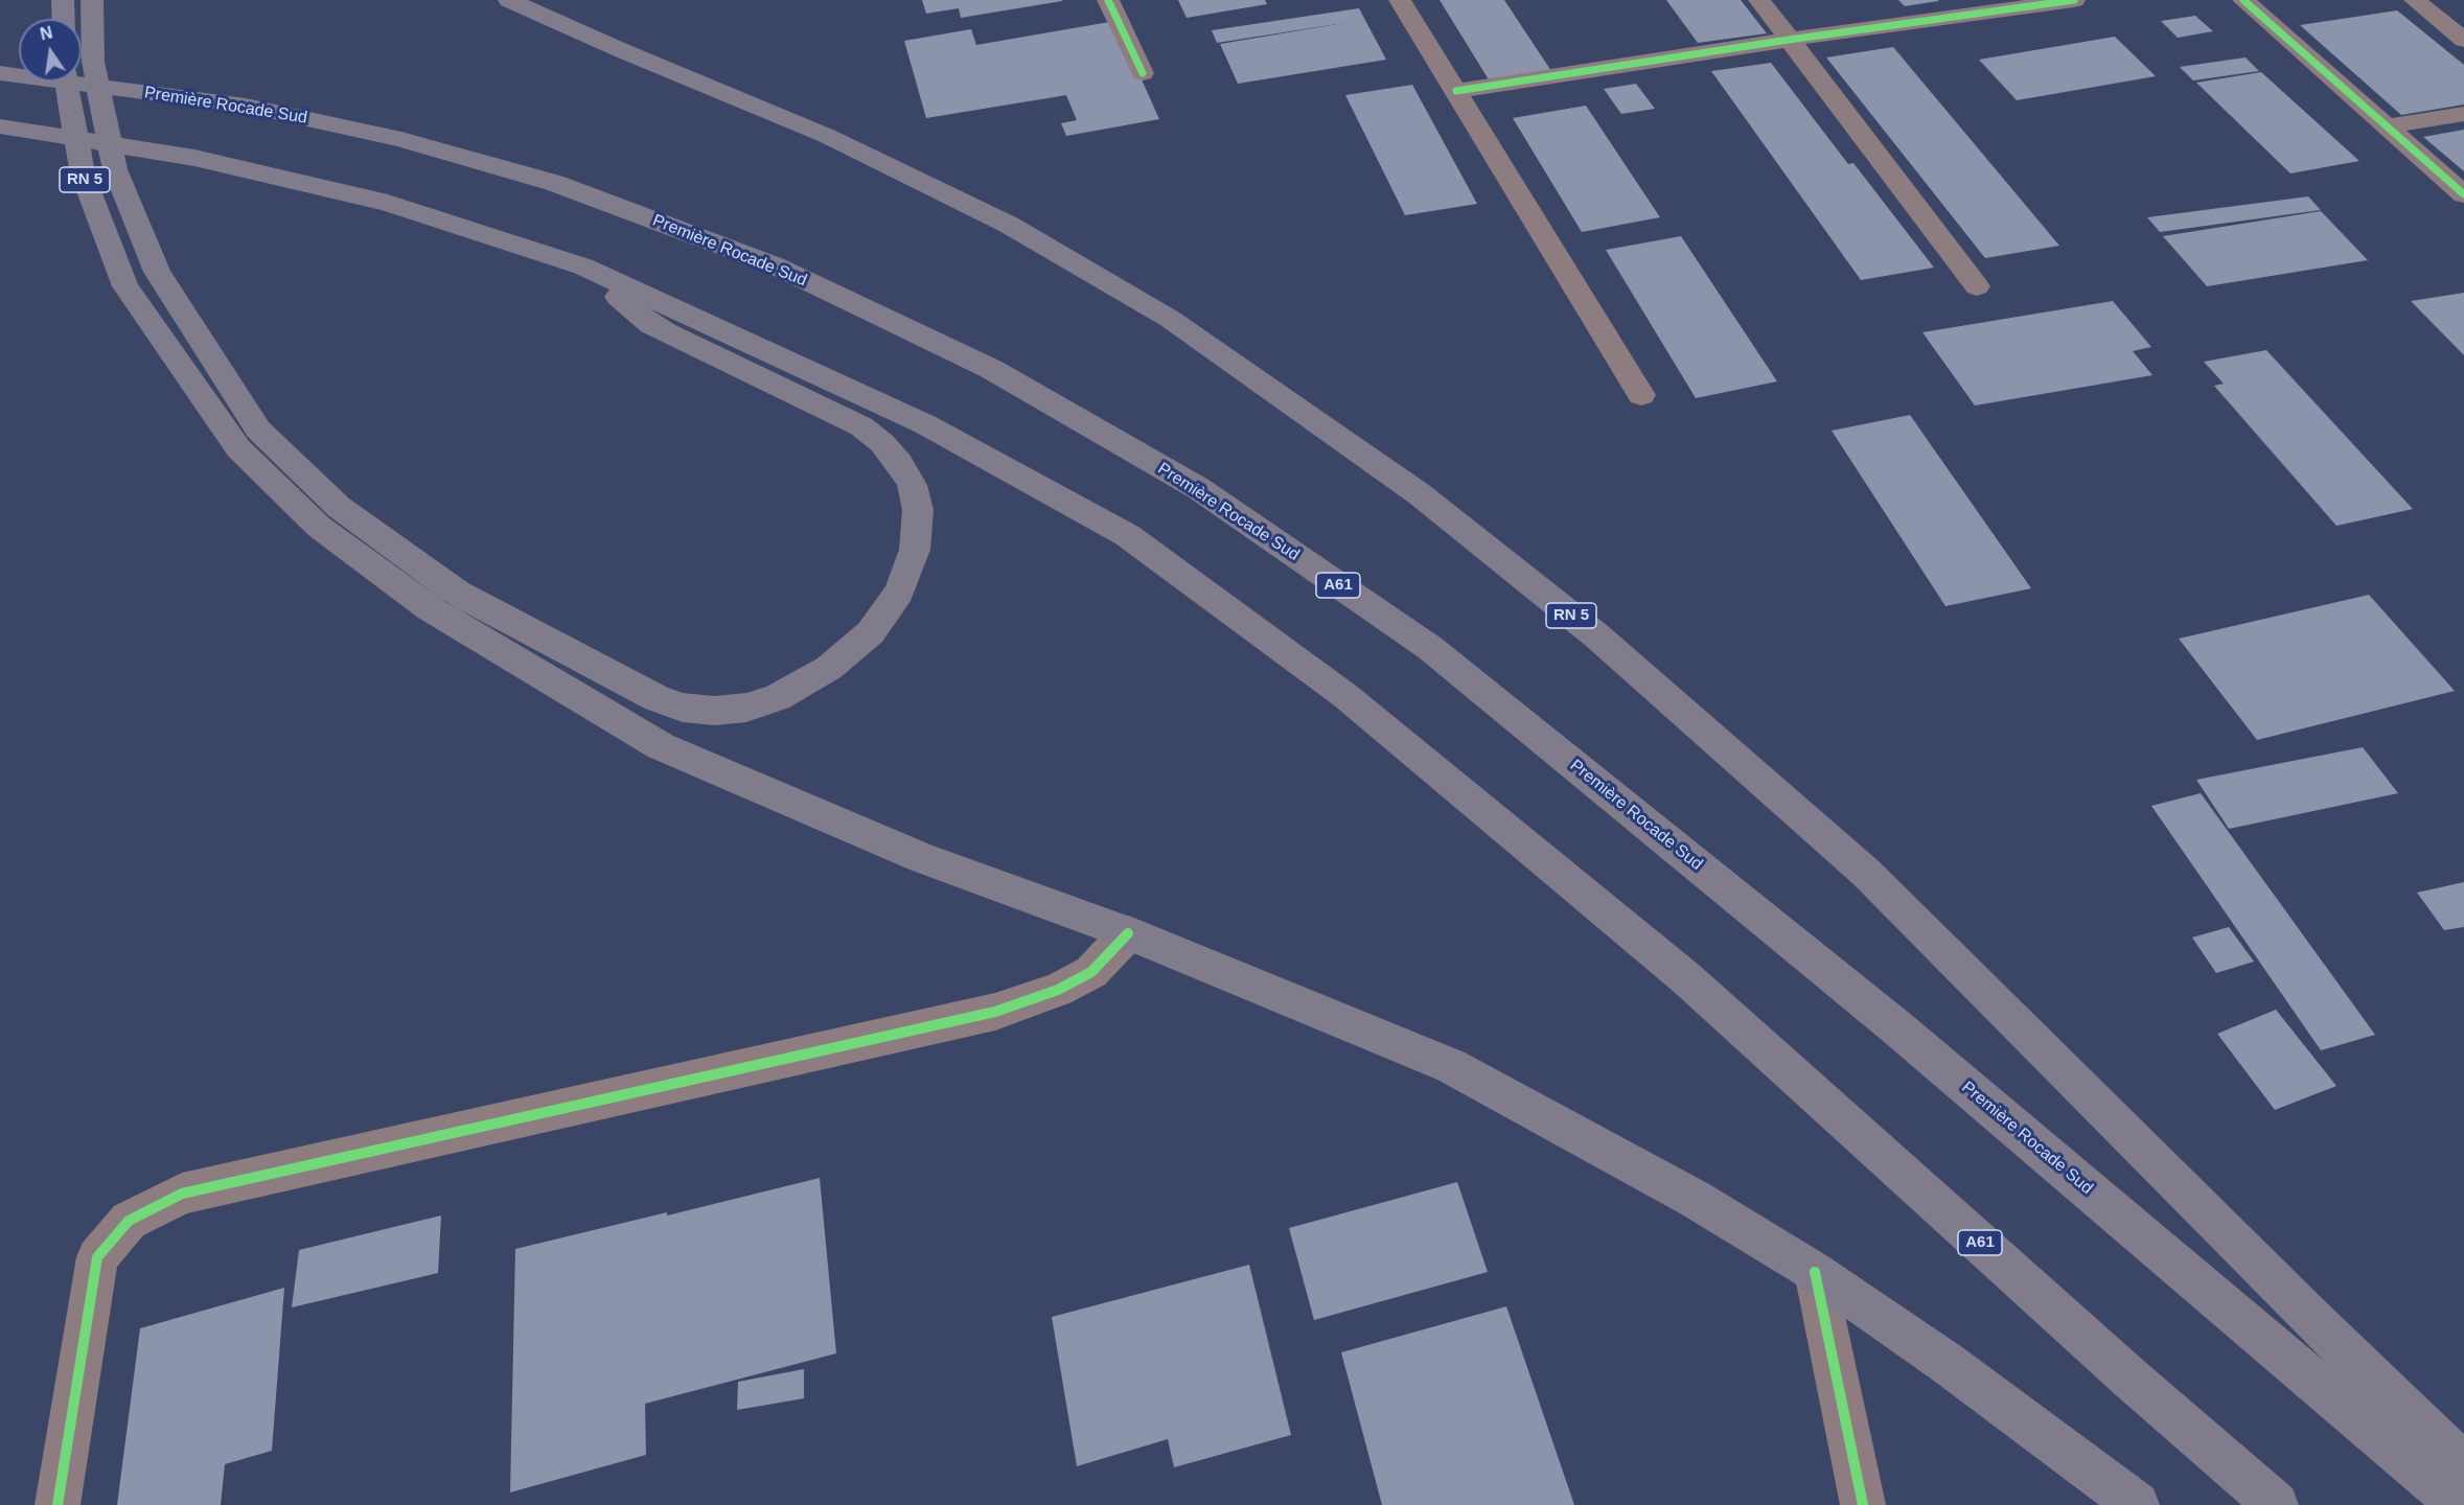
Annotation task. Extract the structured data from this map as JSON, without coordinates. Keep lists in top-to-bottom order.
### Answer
{
  "streets": {
    "highway": ["Première Rocade Sud", "RN 5", "A61"]
  },
  "north": "top"
}
